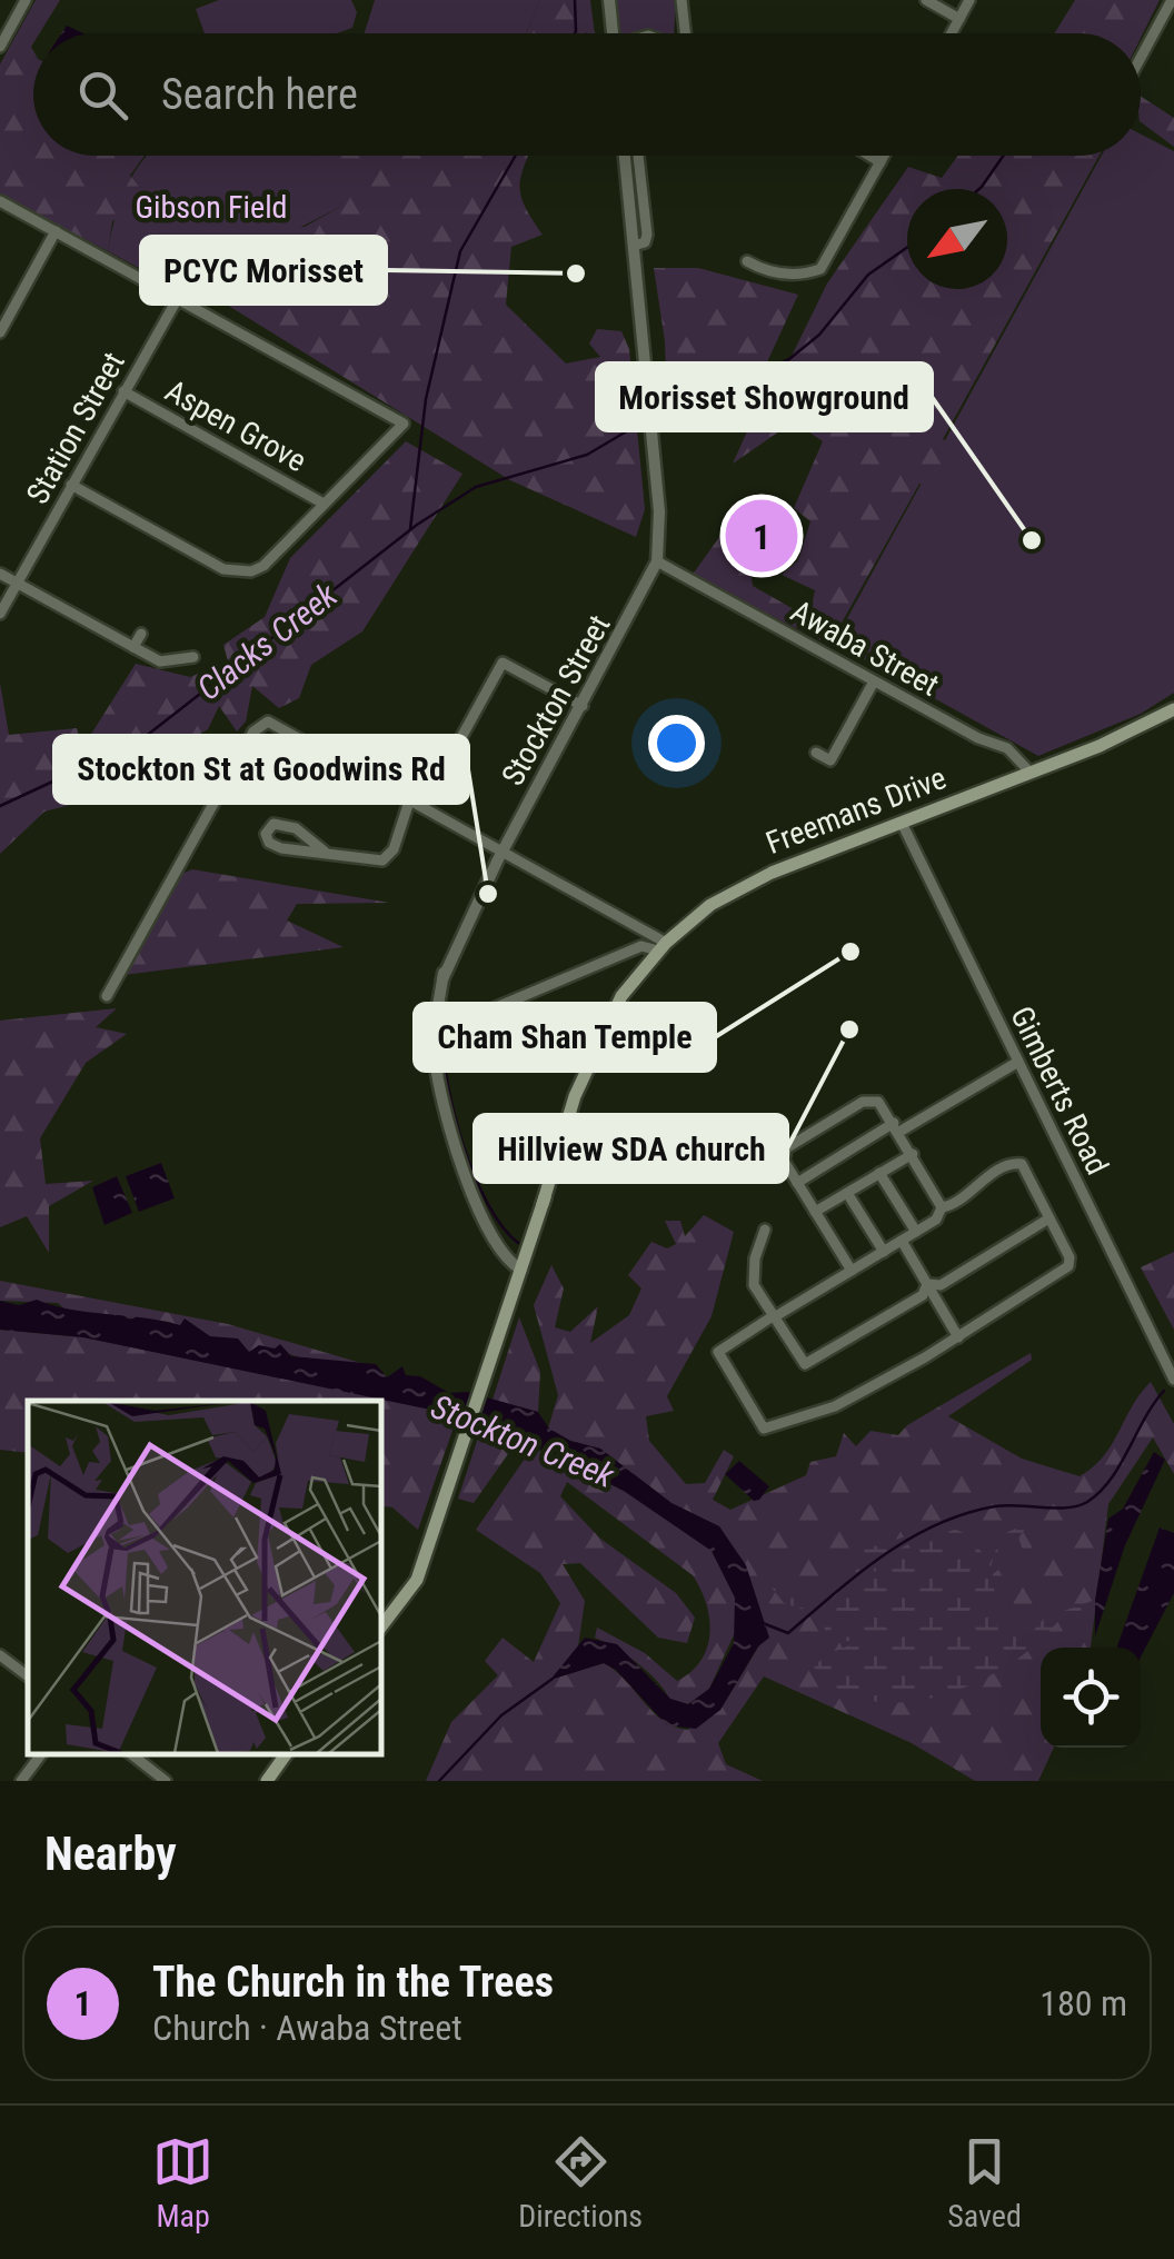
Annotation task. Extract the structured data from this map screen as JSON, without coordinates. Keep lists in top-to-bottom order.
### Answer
{
  "streets": {
    "main road": ["Freemans Drive"],
    "street": [
      "Aspen Grove",
      "Station Street",
      "Awaba Street",
      "Stockton Street",
      "Gimberts Road"
    ]
  },
  "crossings": [
    ["Aspen Grove", "Station Street"],
    ["Awaba Street", "Stockton Street"],
    ["Awaba Street", "Freemans Drive"],
    ["Stockton Street", "Freemans Drive"],
    ["Freemans Drive", "Gimberts Road"]
  ],
  "water": ["Clacks Creek", "Stockton Creek"],
  "parks": ["Gibson Field"],
  "places": [
    "PCYC Morisset",
    "Morisset Showground",
    "Stockton St at Goodwins Rd",
    "Cham Shan Temple",
    "Hillview SDA church"
  ],
  "north": "bottom left",
  "page": {
    "search": "Search here",
    "pins": "1",
    "heading": "Nearby",
    "list": [
      {
        "mark": "1",
        "name": "The Church in the Trees",
        "note": "Church · Awaba Street",
        "value": "180 m"
      }
    ],
    "nav": ["Map", "Directions", "Saved"]
  }
}
